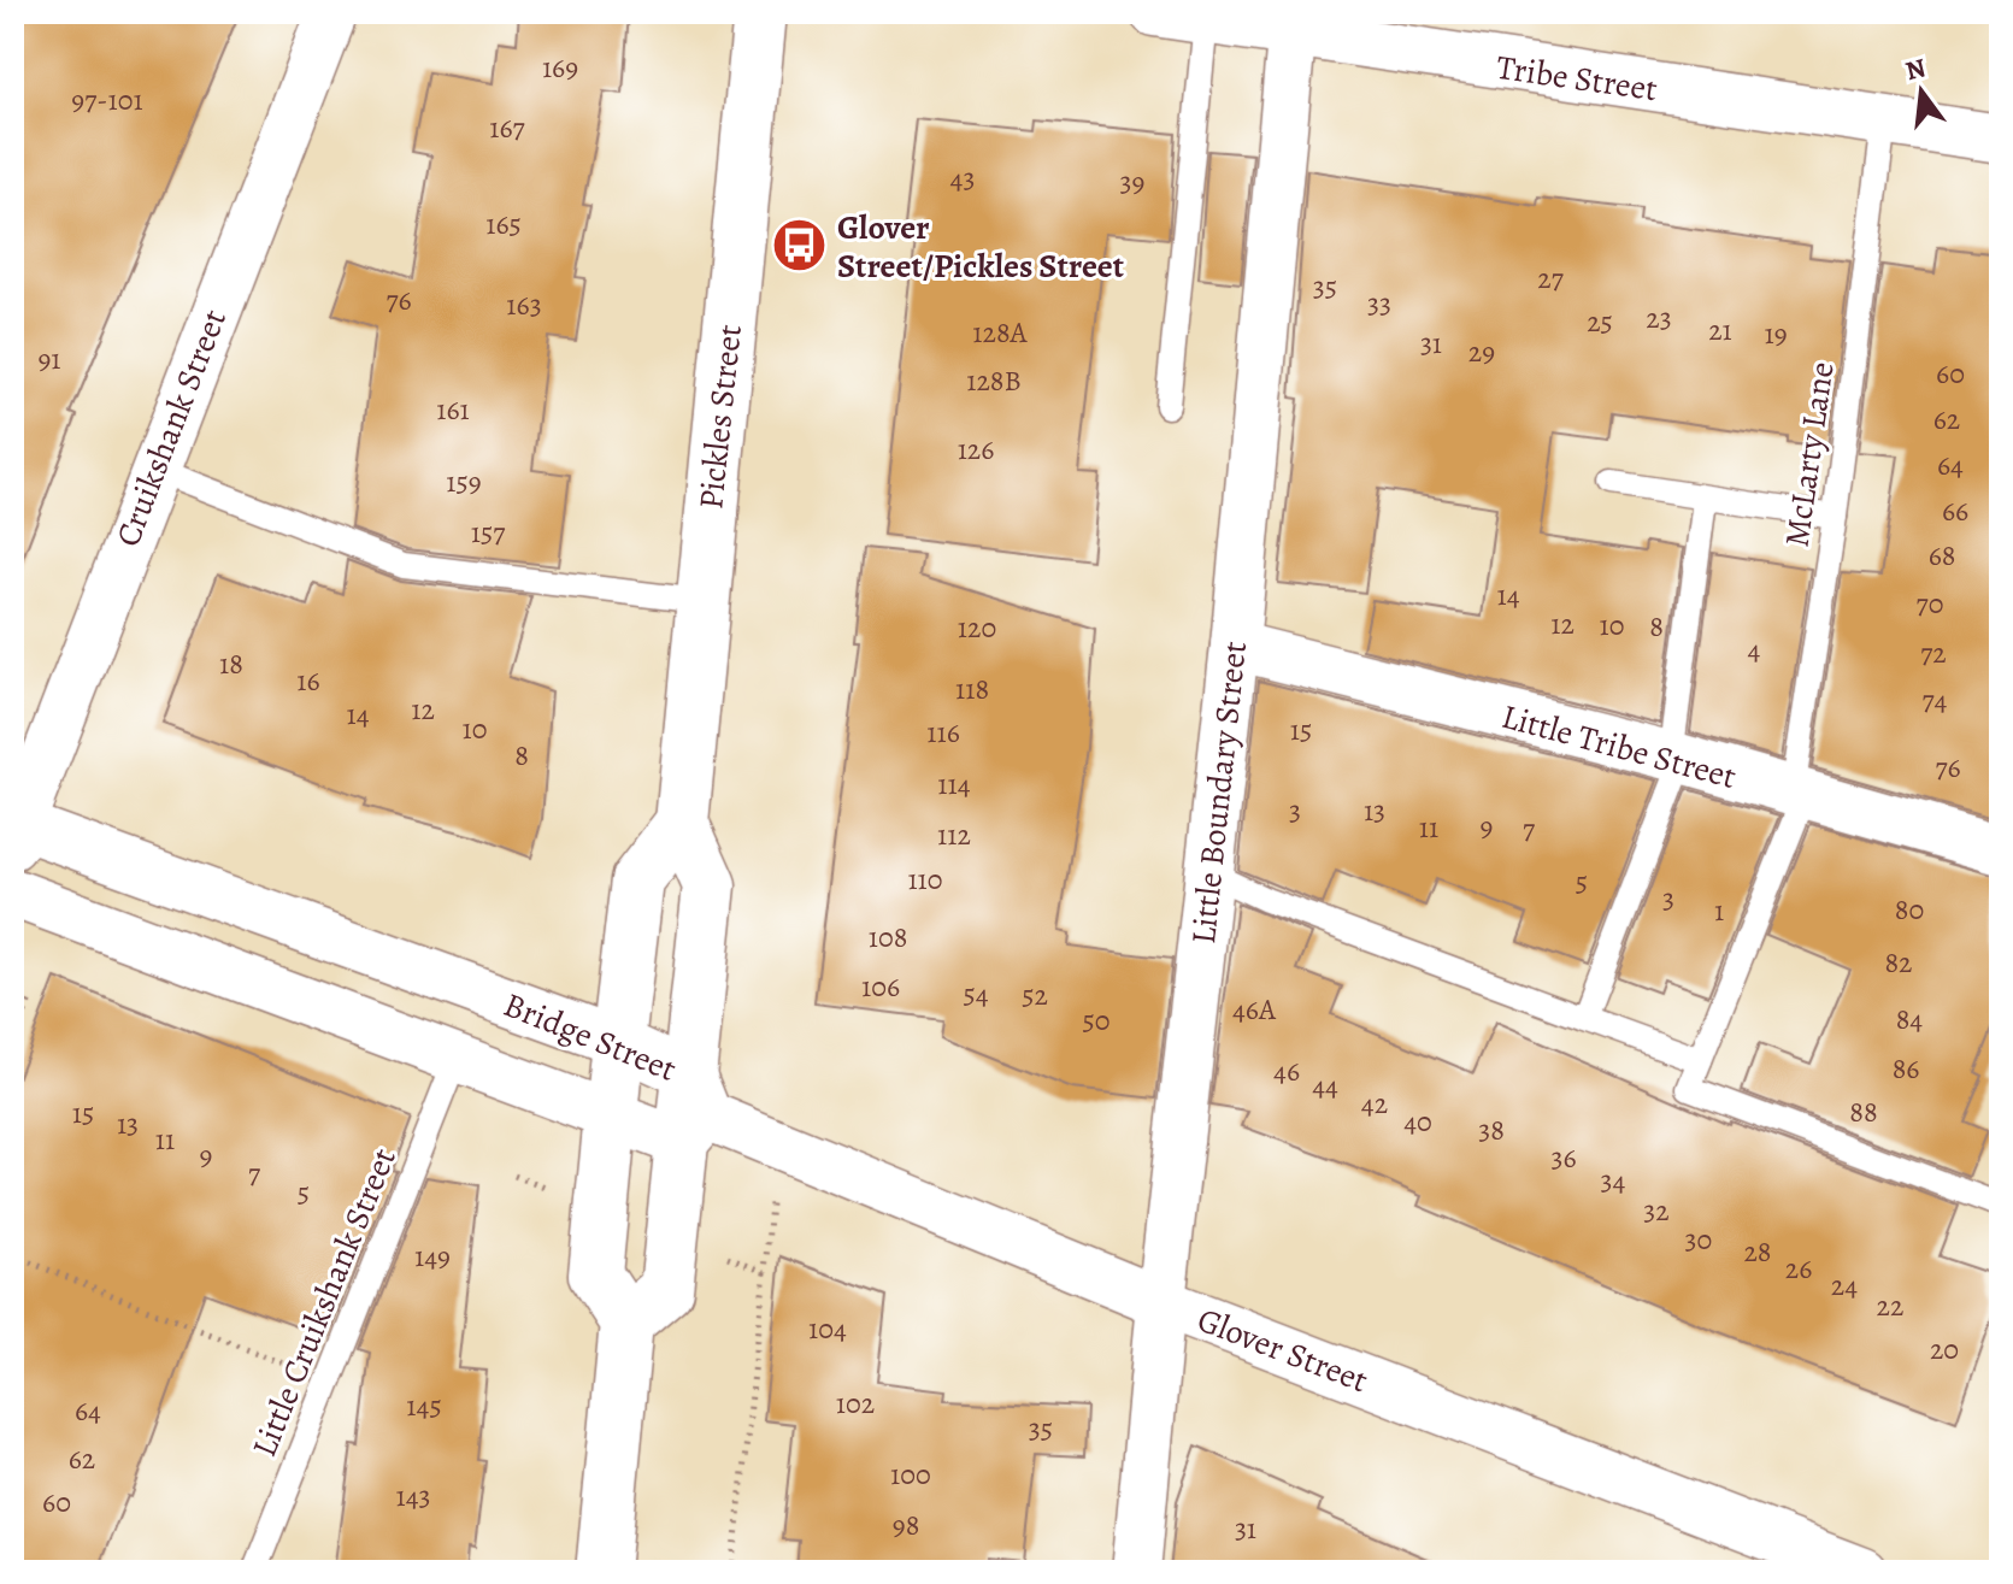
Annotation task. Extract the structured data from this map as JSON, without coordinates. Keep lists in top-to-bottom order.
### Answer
{
  "streets": {
    "street": [
      "Tribe Street",
      "Pickles Street",
      "Cruikshank Street",
      "Little Tribe Street",
      "Little Boundary Street",
      "Bridge Street",
      "Glover Street"
    ],
    "lane": ["McLarty Lane", "Little Cruikshank Street"]
  },
  "crossings": [
    ["Tribe Street", "McLarty Lane"],
    ["Tribe Street", "Little Boundary Street"],
    ["Pickles Street", "Bridge Street"],
    ["Pickles Street", "Glover Street"],
    ["Cruikshank Street", "Bridge Street"],
    ["McLarty Lane", "Little Tribe Street"],
    ["Little Tribe Street", "Little Boundary Street"],
    ["Little Boundary Street", "Glover Street"],
    ["Bridge Street", "Little Cruikshank Street"],
    ["Bridge Street", "Glover Street"]
  ],
  "places": {
    "bus stop": ["Glover Street/Pickles Street"]
  },
  "house_numbers": [
    "169",
    "97-101",
    "167",
    "43",
    "39",
    "165",
    "27",
    "35",
    "76",
    "33",
    "163",
    "23",
    "25",
    "21",
    "128A",
    "19",
    "31",
    "29",
    "91",
    "60",
    "128B",
    "161",
    "62",
    "126",
    "64",
    "159",
    "66",
    "157",
    "68",
    "14",
    "70",
    "12",
    "10",
    "8",
    "120",
    "4",
    "72",
    "18",
    "16",
    "118",
    "74",
    "12",
    "14",
    "10",
    "15",
    "116",
    "8",
    "76",
    "114",
    "3",
    "13",
    "9",
    "11",
    "7",
    "112",
    "110",
    "5",
    "3",
    "80",
    "1",
    "108",
    "82",
    "106",
    "54",
    "52",
    "46A",
    "84",
    "50",
    "86",
    "46",
    "44",
    "42",
    "88",
    "15",
    "40",
    "13",
    "38",
    "11",
    "9",
    "36",
    "7",
    "34",
    "5",
    "32",
    "30",
    "28",
    "149",
    "26",
    "24",
    "22",
    "104",
    "20",
    "102",
    "145",
    "64",
    "35",
    "62",
    "100",
    "143",
    "60",
    "98",
    "31"
  ],
  "north": "top"
}
